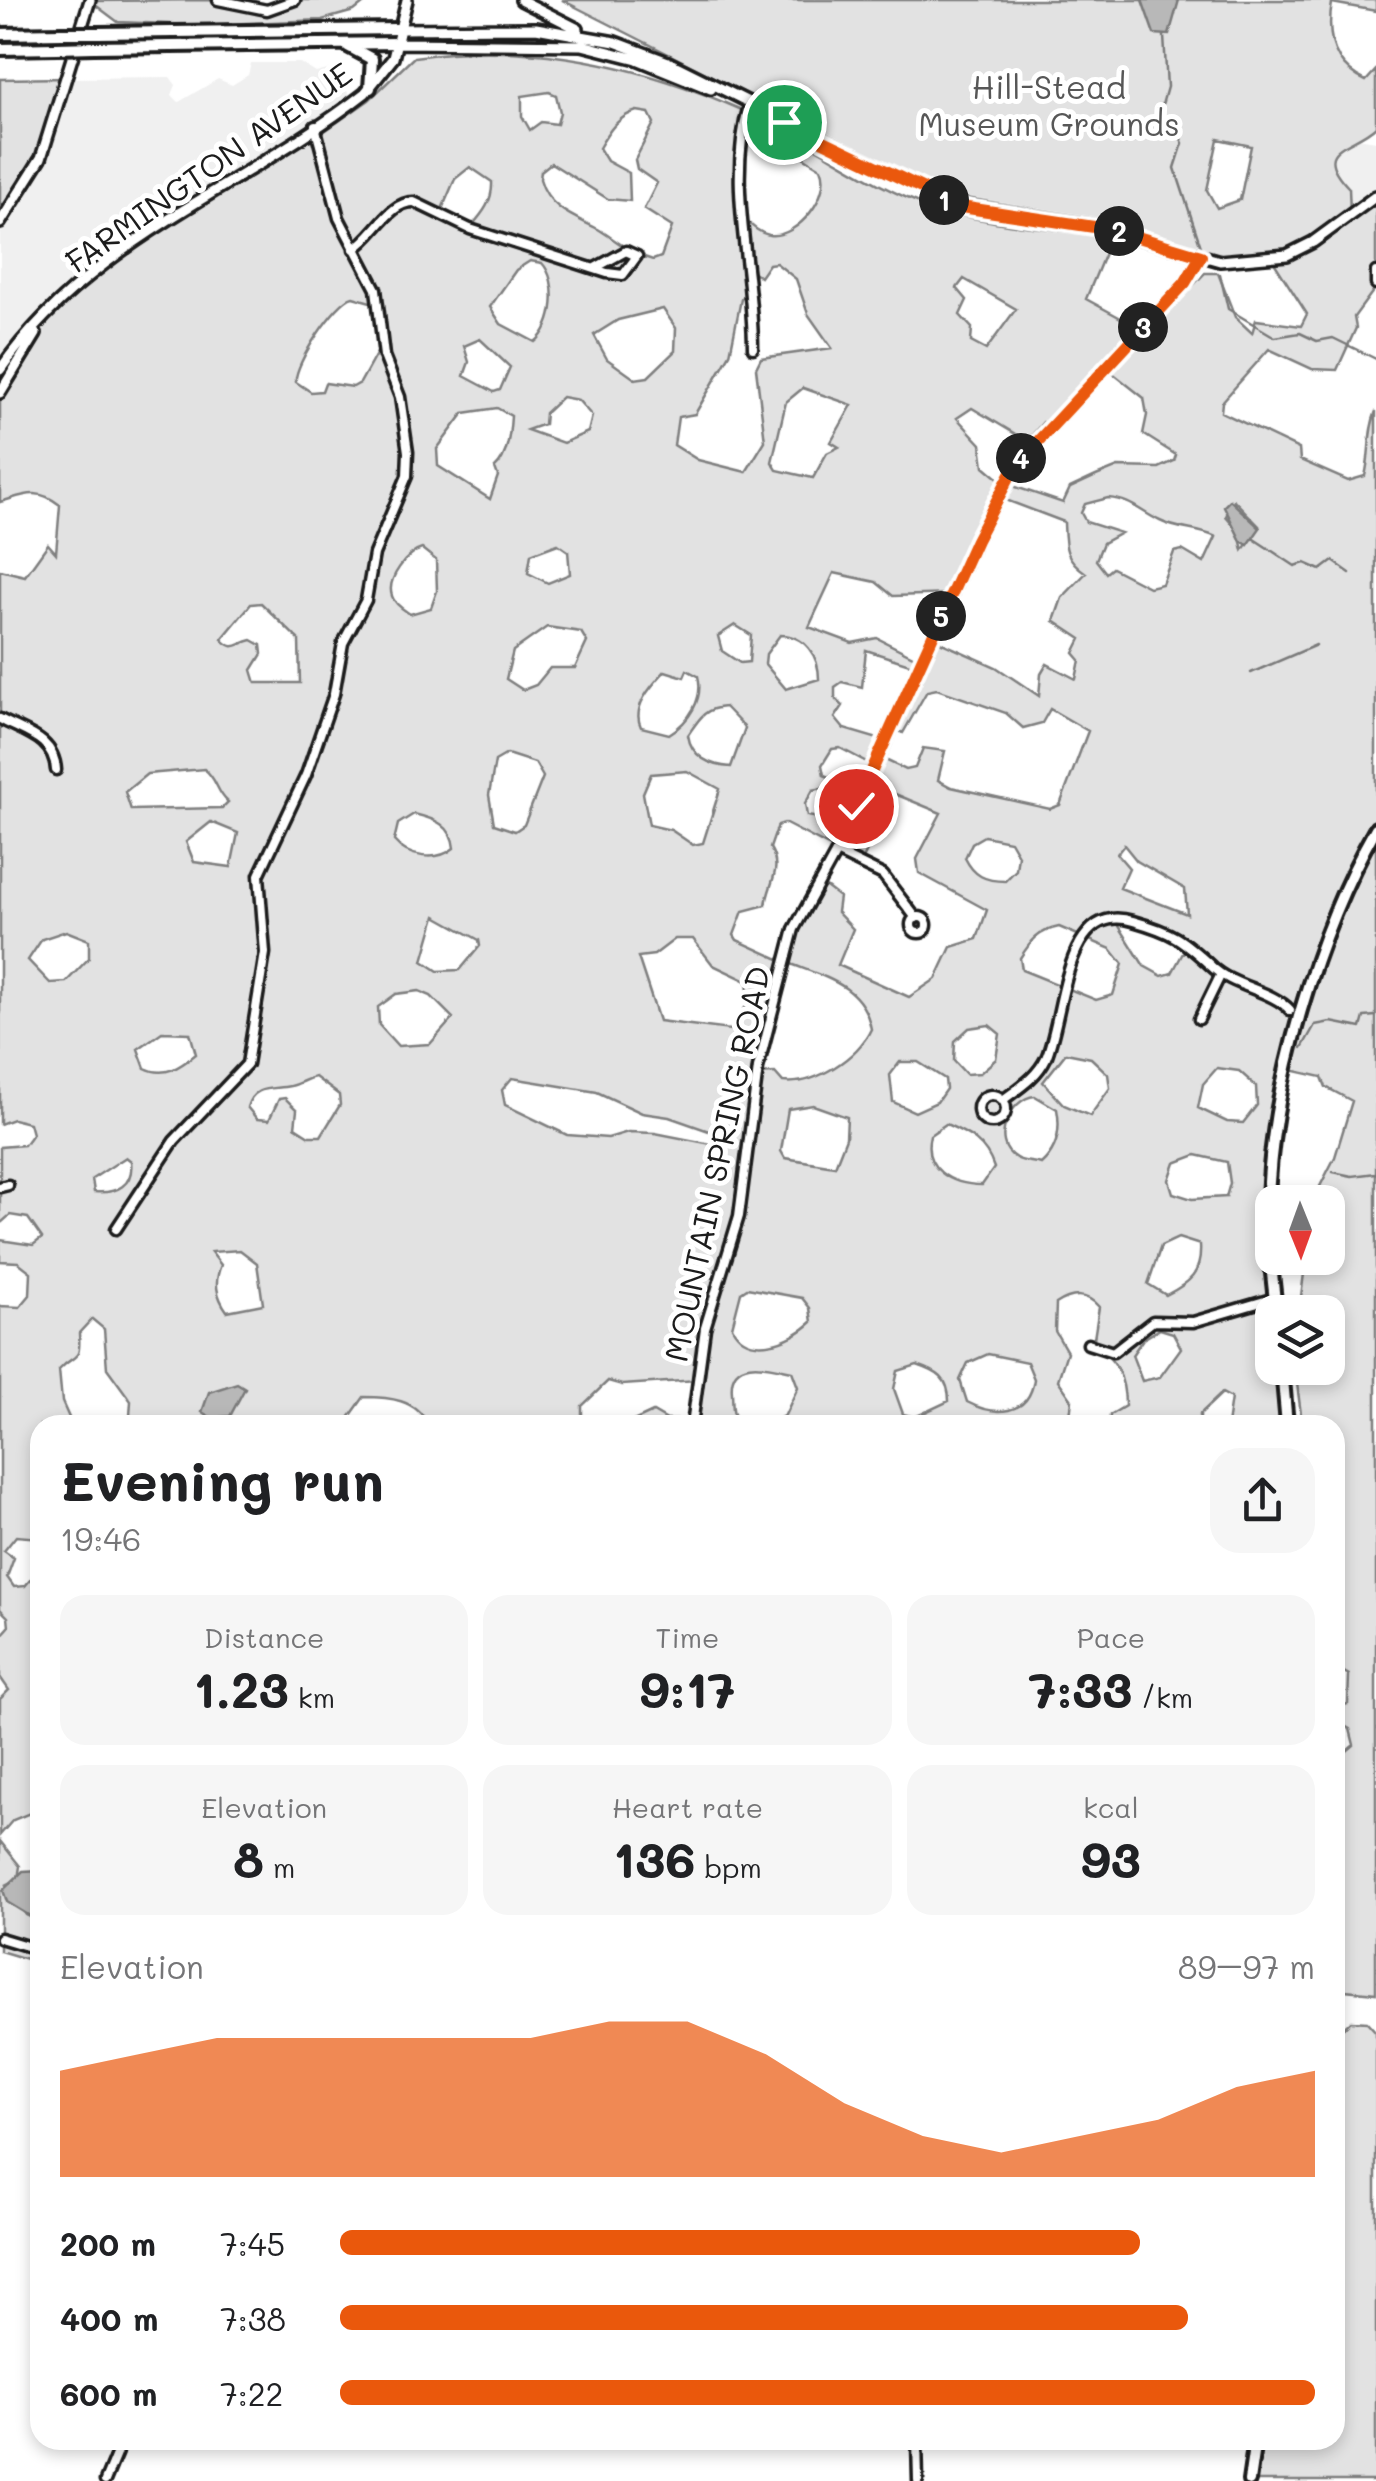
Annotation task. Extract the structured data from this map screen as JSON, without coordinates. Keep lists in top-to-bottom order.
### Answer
{
  "streets": {
    "main road": ["FARMINGTON AVENUE"],
    "street": ["MOUNTAIN SPRING ROAD"]
  },
  "parks": ["Hill-Stead Museum Grounds"],
  "north": "bottom",
  "page": {
    "pins": [
      "1",
      "2",
      "3",
      "4",
      "5"
    ],
    "heading": ["Evening run", "19:46"],
    "stats": [
      ["Distance", "1.23 km"],
      ["Time", "9:17"],
      ["Pace", "7:33 /km"],
      ["Elevation", "8 m"],
      ["Heart rate", "136 bpm"],
      ["kcal", "93"]
    ],
    "chart": ["Elevation", "89–97 m"],
    "list": [
      {
        "name": "200 m",
        "note": "7:45"
      },
      {
        "name": "400 m",
        "note": "7:38"
      },
      {
        "name": "600 m",
        "note": "7:22"
      }
    ]
  }
}
